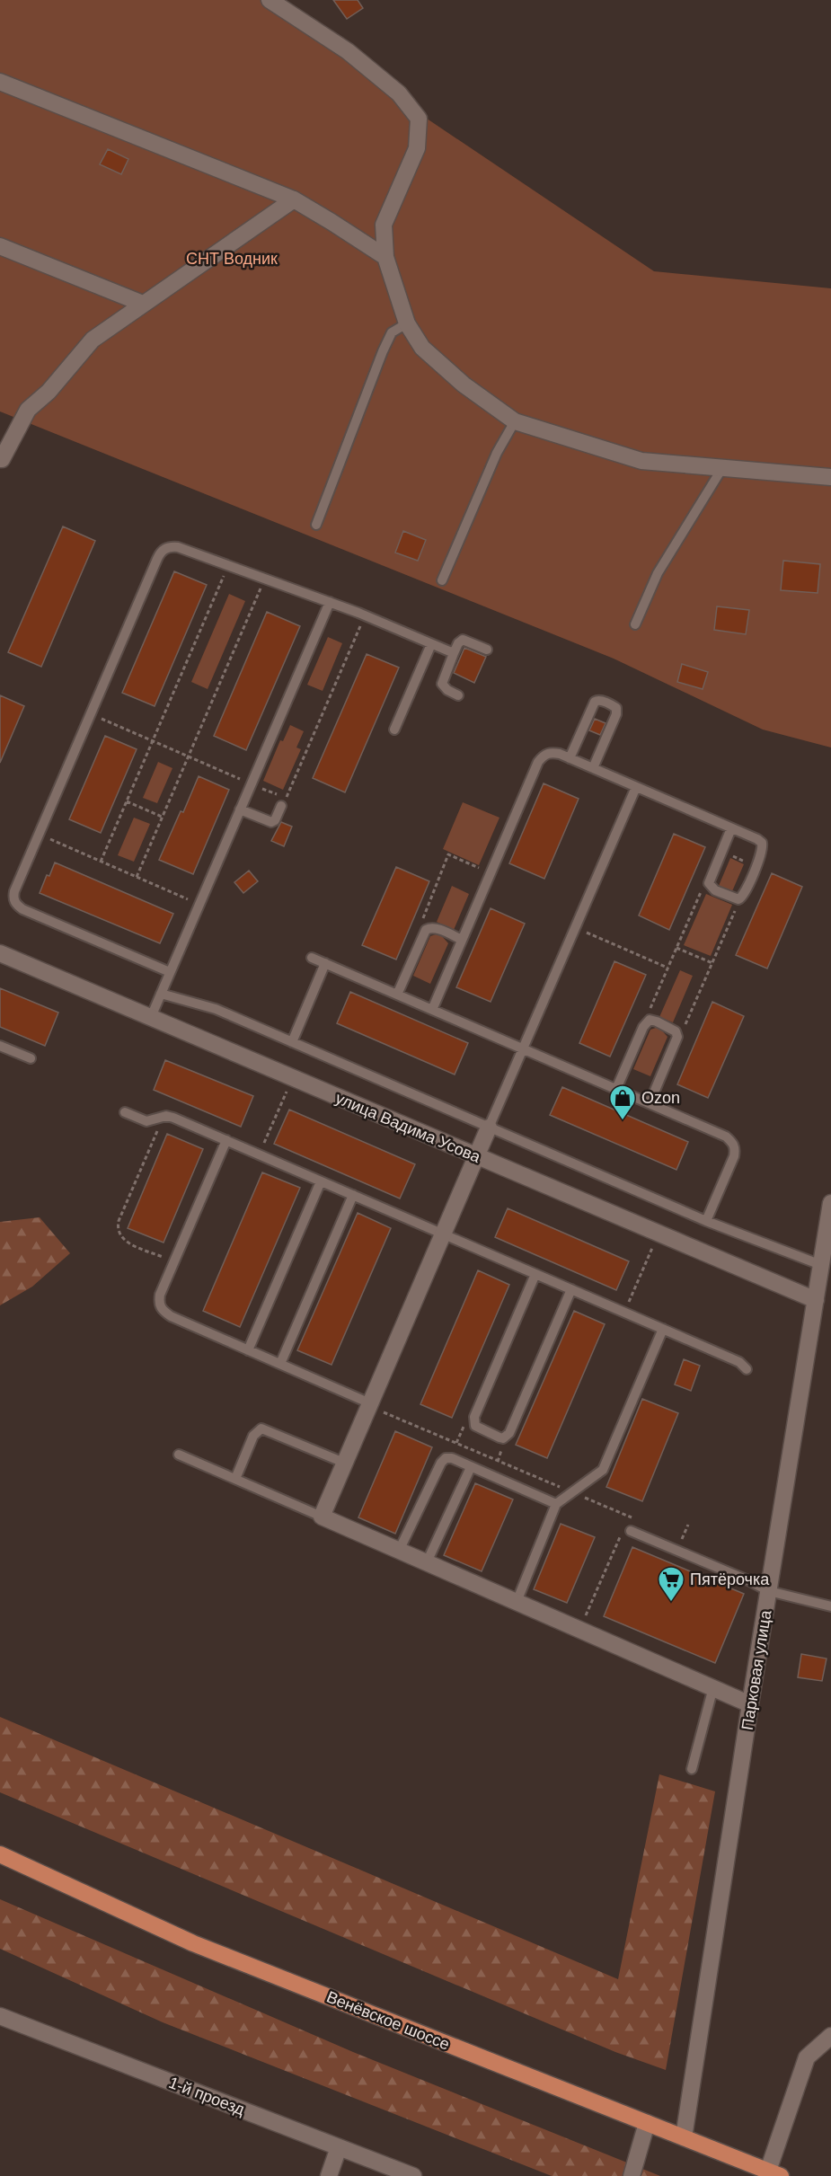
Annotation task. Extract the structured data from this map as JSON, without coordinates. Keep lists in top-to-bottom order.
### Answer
{
  "streets": {
    "main road": ["Венёвское шоссе"],
    "street": ["улица Вадима Усова", "Парковая улица", "1-й проезд"]
  },
  "crossings": [
    ["улица Вадима Усова", "Парковая улица"],
    ["Парковая улица", "Венёвское шоссе"]
  ],
  "parks": ["СНТ Водник"],
  "places": {
    "shop": ["Ozon"],
    "supermarket": ["Пятёрочка"]
  }
}
